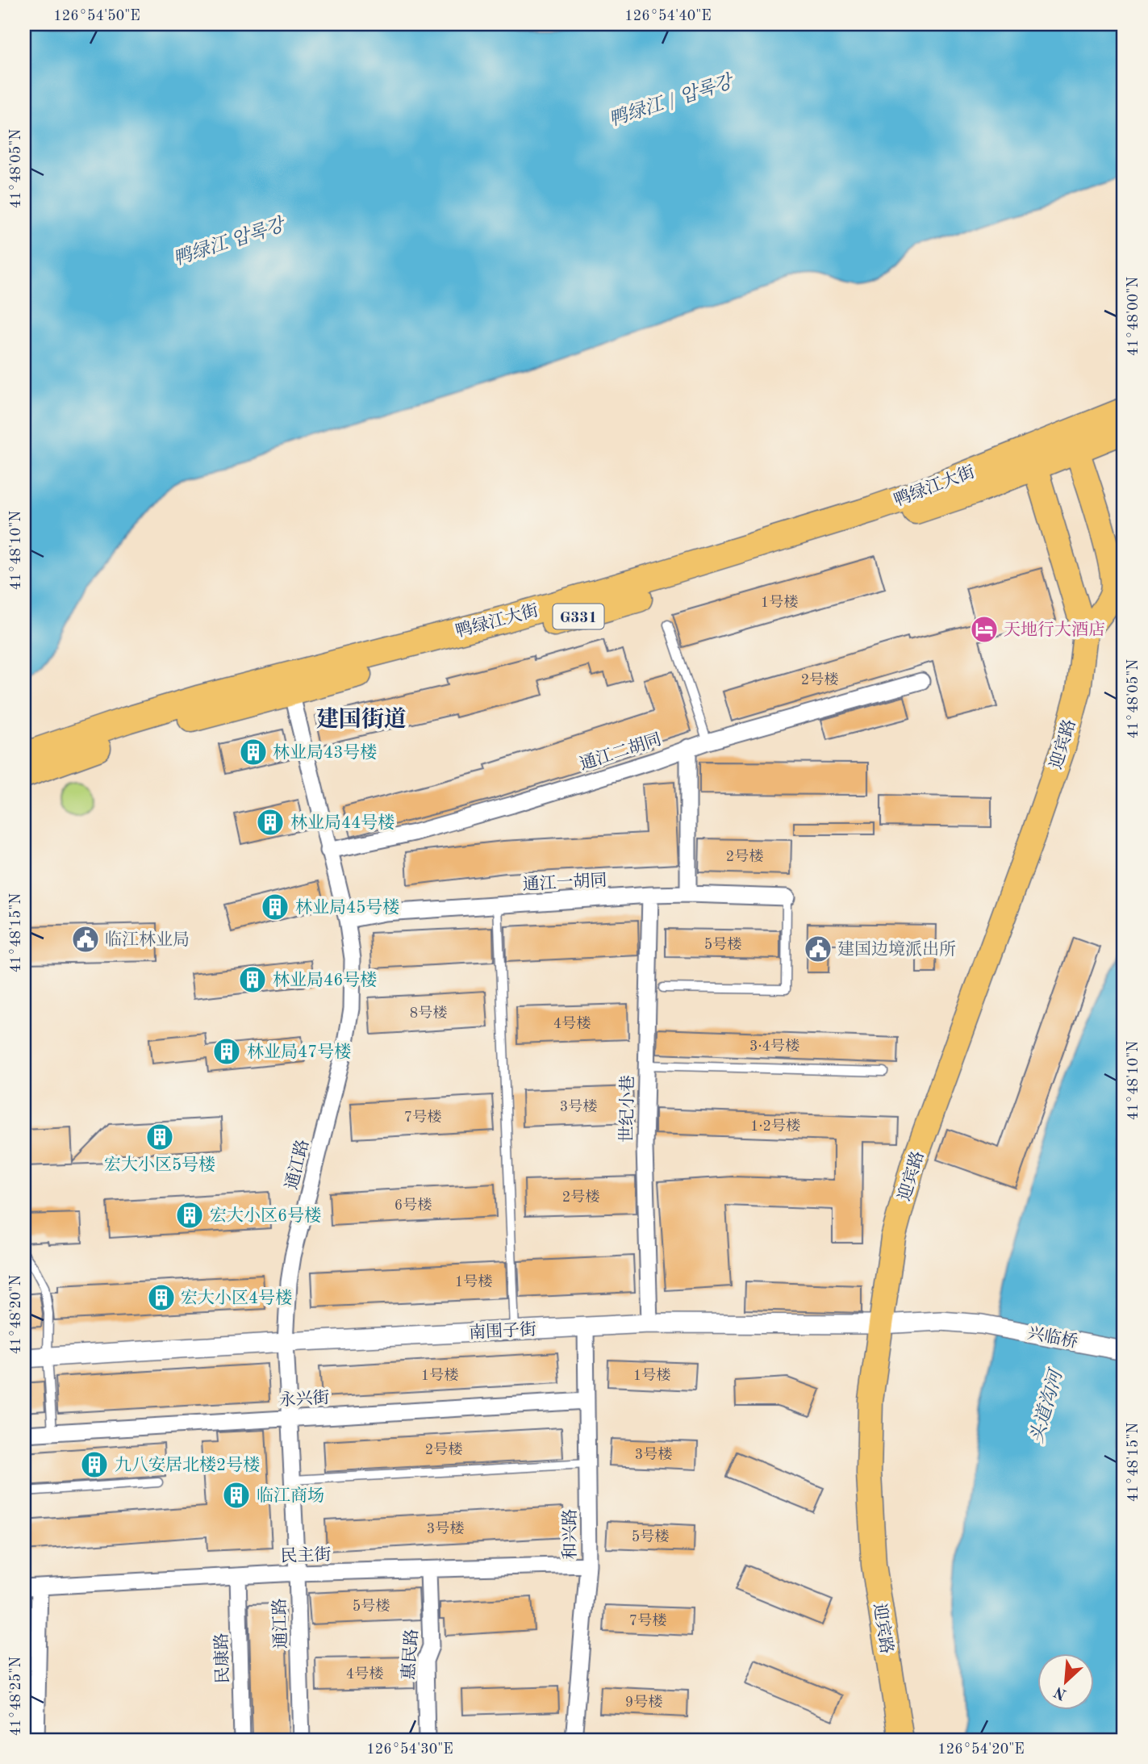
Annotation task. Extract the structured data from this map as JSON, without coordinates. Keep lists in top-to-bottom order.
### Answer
{
  "streets": {
    "highway": ["鸭绿江大街", "G331"],
    "main road": ["迎宾路"],
    "street": [
      "通江二胡同",
      "通江一胡同",
      "世纪小巷",
      "通江路",
      "南围子街",
      "兴临桥",
      "永兴街",
      "和兴路",
      "民主街",
      "惠民路",
      "民康路"
    ]
  },
  "crossings": [
    ["鸭绿江大街", "迎宾路"],
    ["鸭绿江大街", "通江路"],
    ["迎宾路", "南围子街"],
    ["通江二胡同", "通江路"],
    ["通江一胡同", "世纪小巷"],
    ["通江一胡同", "通江路"],
    ["世纪小巷", "南围子街"],
    ["通江路", "南围子街"],
    ["通江路", "永兴街"],
    ["通江路", "民主街"],
    ["南围子街", "兴临桥"],
    ["南围子街", "和兴路"],
    ["永兴街", "和兴路"],
    ["和兴路", "民主街"],
    ["民主街", "惠民路"],
    ["民主街", "民康路"]
  ],
  "districts": ["建国街道"],
  "water": ["鸭绿江 / 압록강", "鸭绿江 압록강", "头道沟河"],
  "places": {
    "hotel": ["天地行大酒店"],
    "building": [
      "林业局43号楼",
      "林业局44号楼",
      "林业局45号楼",
      "林业局46号楼",
      "林业局47号楼",
      "宏大小区5号楼",
      "宏大小区6号楼",
      "宏大小区4号楼",
      "九八安居北楼2号楼",
      "临江商场"
    ],
    "public building": ["临江林业局", "建国边境派出所"]
  },
  "house_numbers": [
    "1号楼",
    "2号楼",
    "2号楼",
    "5号楼",
    "8号楼",
    "4号楼",
    "3·4号楼",
    "3号楼",
    "7号楼",
    "1·2号楼",
    "2号楼",
    "6号楼",
    "1号楼",
    "1号楼",
    "1号楼",
    "2号楼",
    "3号楼",
    "3号楼",
    "5号楼",
    "5号楼",
    "7号楼",
    "4号楼",
    "9号楼"
  ],
  "north": "bottom left",
  "coordinates": [
    "126°54'50\"E",
    "126°54'40\"E",
    "41°48'05\"N",
    "41°48'00\"N",
    "41°48'10\"N",
    "41°48'15\"N",
    "41°48'20\"N",
    "41°48'25\"N",
    "126°54'30\"E",
    "126°54'20\"E"
  ]
}
